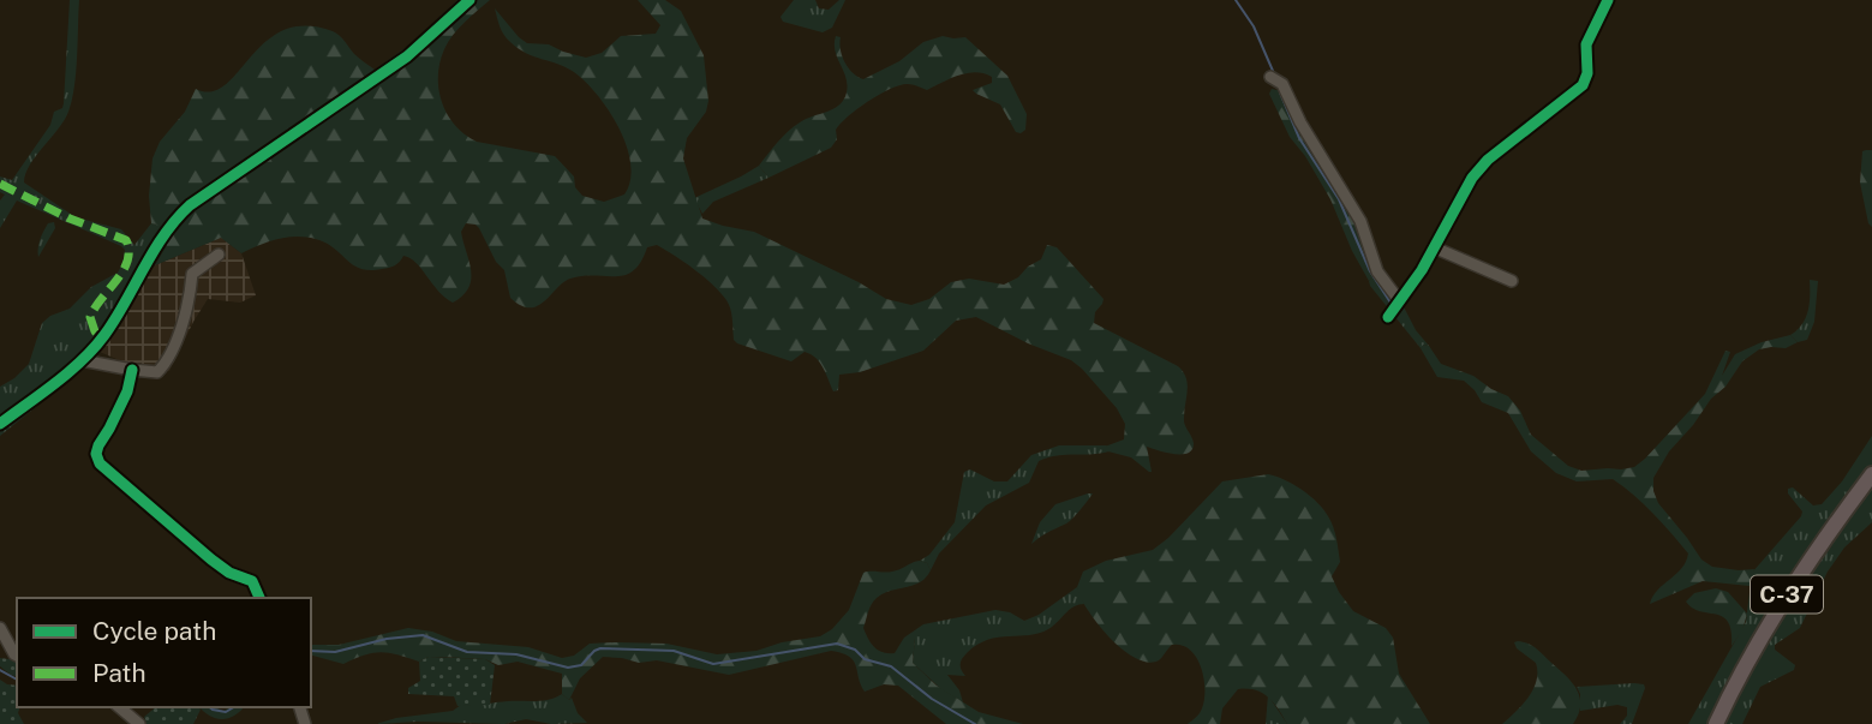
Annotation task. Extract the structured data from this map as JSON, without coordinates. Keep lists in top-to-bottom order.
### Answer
{
  "streets": {
    "highway": ["C-37"]
  },
  "legend": ["Cycle path", "Path"]
}
